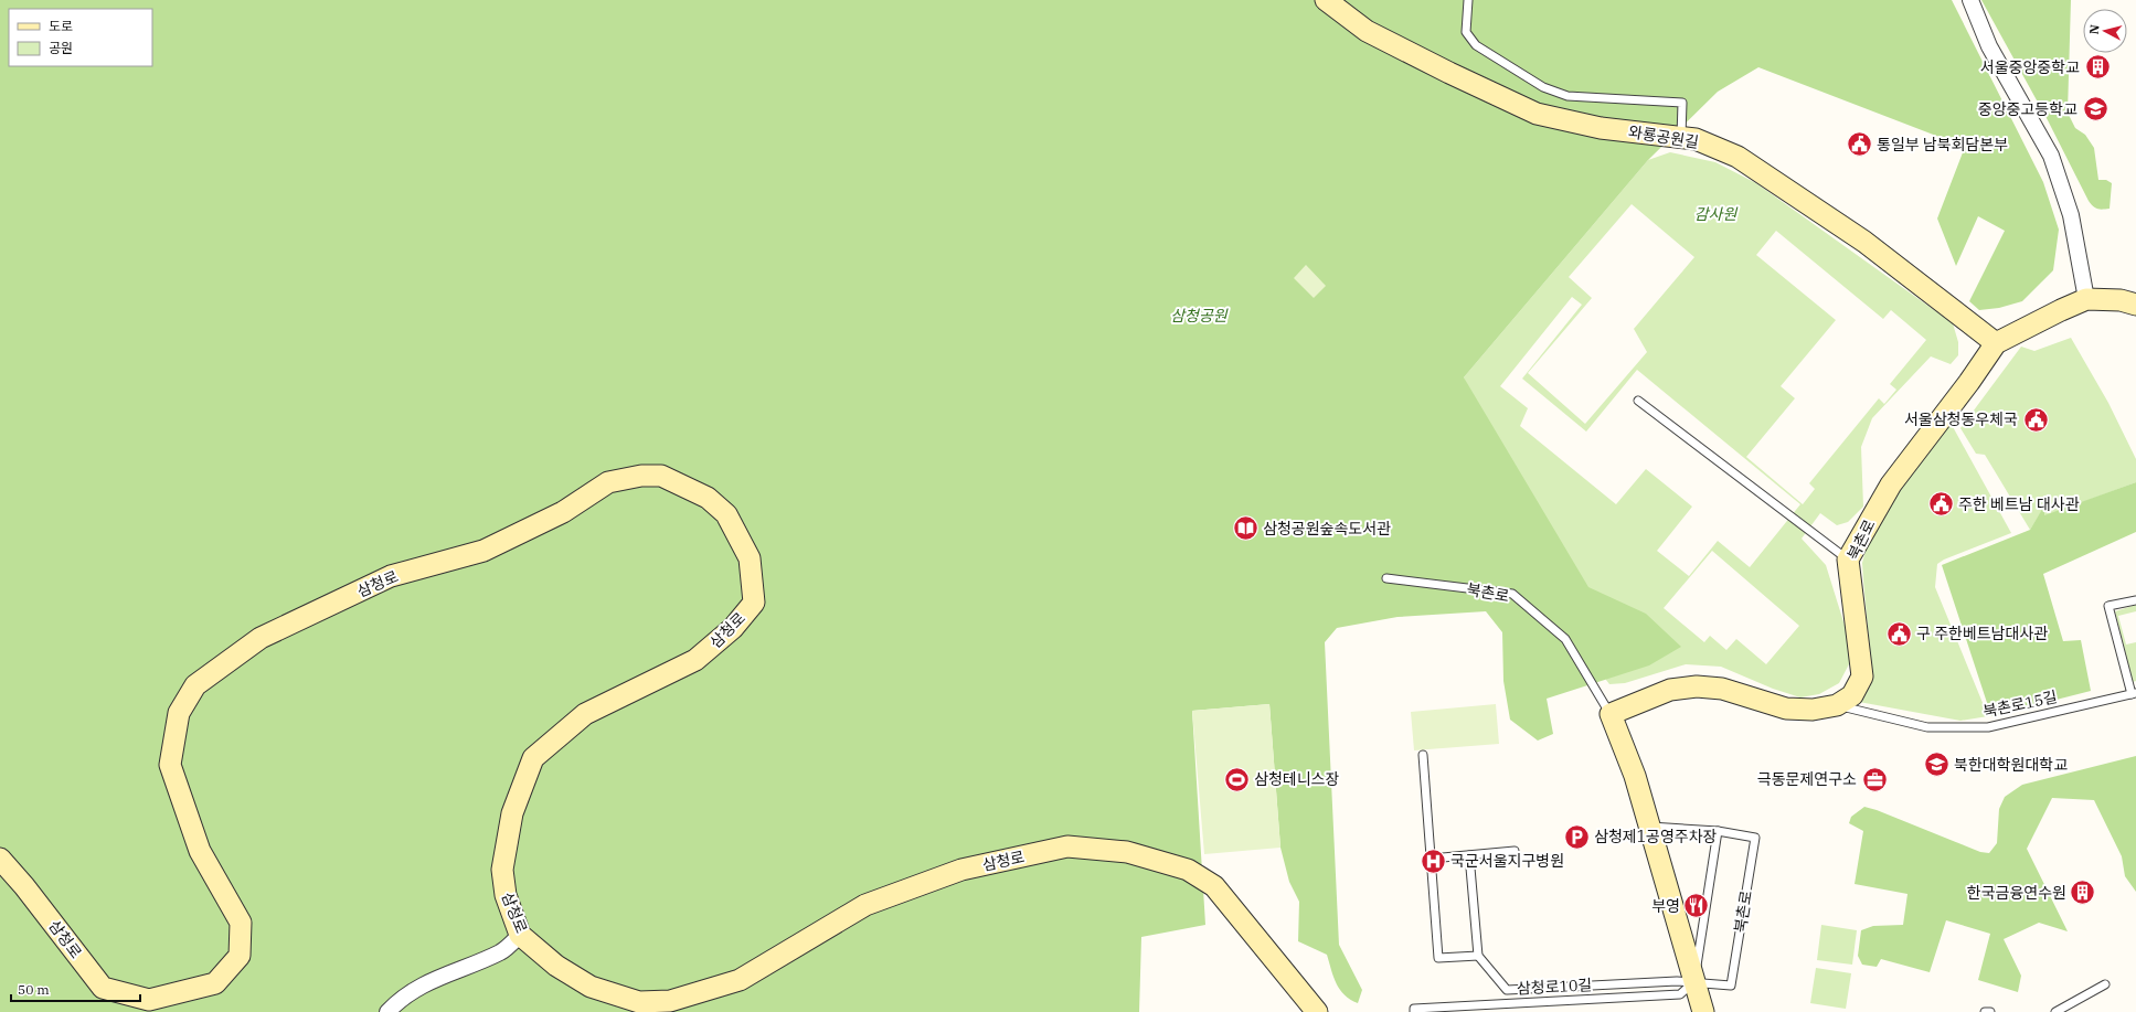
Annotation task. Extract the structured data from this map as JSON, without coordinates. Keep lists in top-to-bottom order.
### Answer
{
  "streets": {
    "street": ["와룡공원길", "북촌로", "삼청로"],
    "lane": ["북촌로15길", "삼청로10길"]
  },
  "crossings": [
    ["와룡공원길", "북촌로"],
    ["북촌로", "북촌로15길"],
    ["북촌로", "삼청로10길"]
  ],
  "parks": ["감사원", "삼청공원"],
  "places": {
    "building": ["서울중앙중학교", "한국금융연수원"],
    "school or university": ["중앙중고등학교", "북한대학원대학교"],
    "public building": [
      "통일부 남북회담본부",
      "서울삼청동우체국",
      "주한 베트남 대사관",
      "구 주한베트남대사관"
    ],
    "library": ["삼청공원숲속도서관"],
    "sports": ["삼청테니스장"],
    "office": ["극동문제연구소"],
    "parking": ["삼청제1공영주차장"],
    "hospital": ["국군서울지구병원"],
    "restaurant": ["부영"]
  },
  "legend": ["도로", "공원"],
  "scale_bar": "50 m",
  "north": "left"
}
